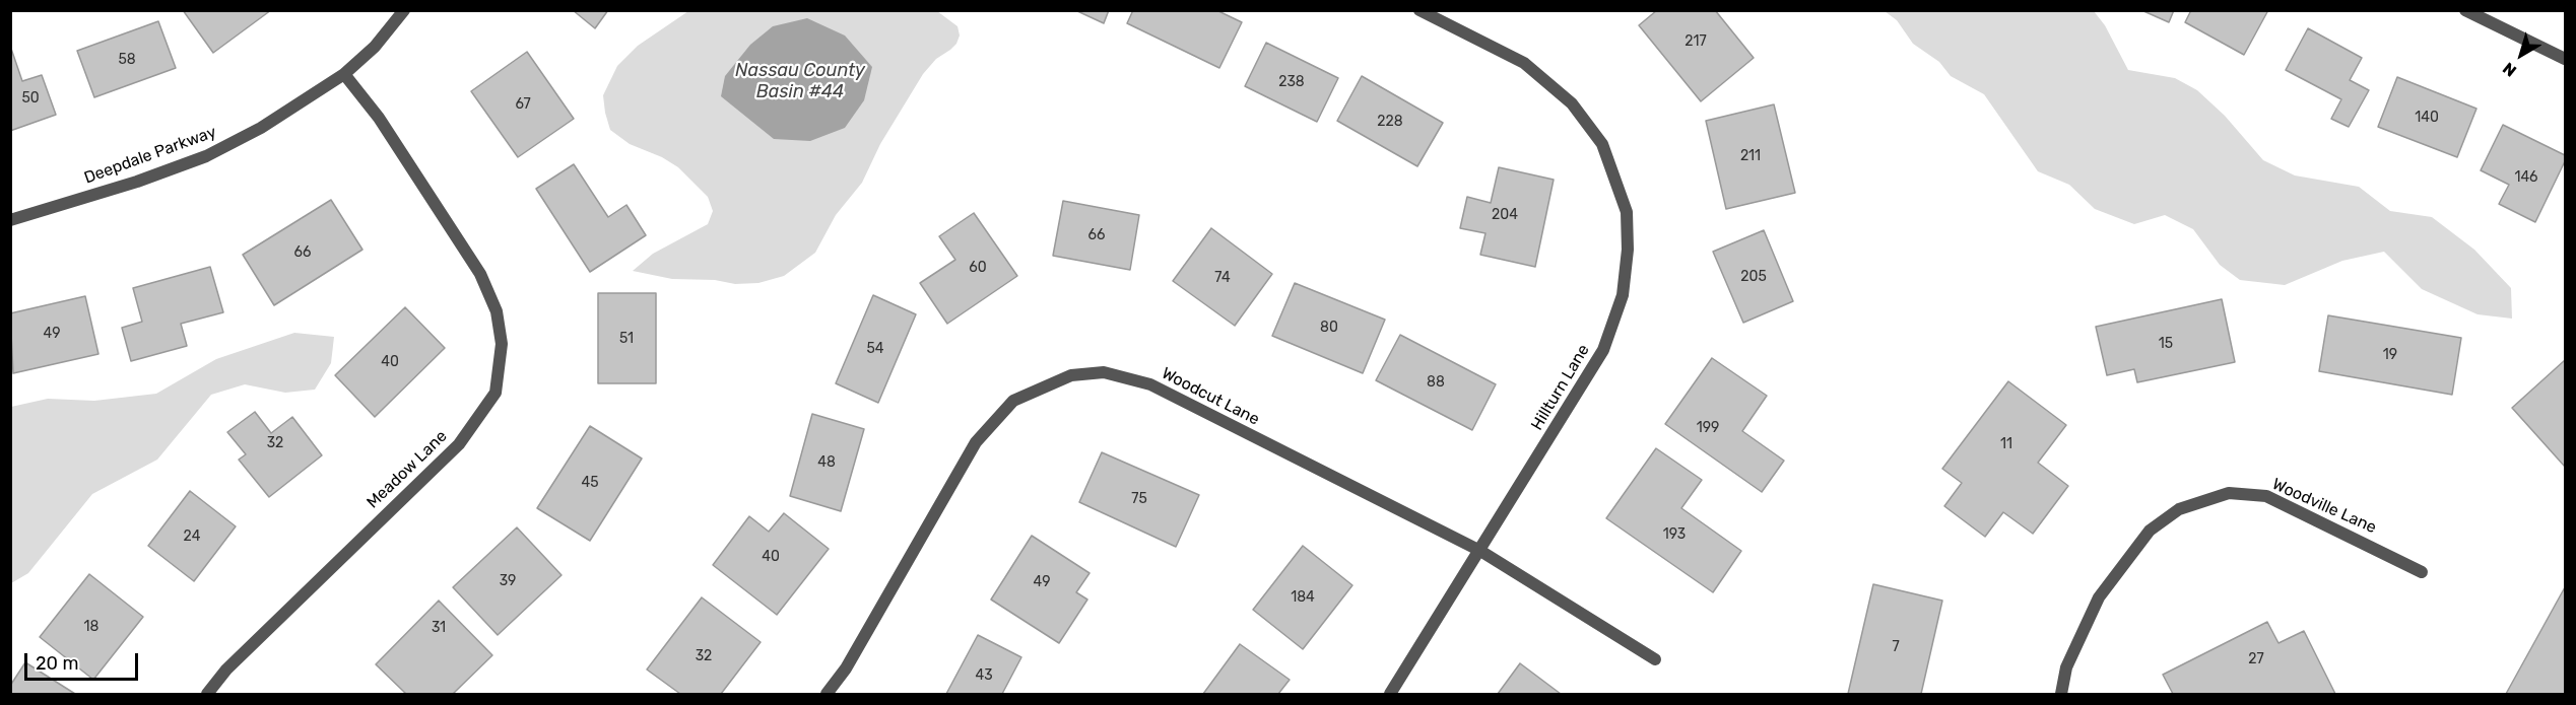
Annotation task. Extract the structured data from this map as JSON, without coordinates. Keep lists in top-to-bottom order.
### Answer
{
  "streets": {
    "street": [
      "Deepdale Parkway",
      "Hillturn Lane",
      "Woodcut Lane",
      "Meadow Lane",
      "Woodville Lane"
    ]
  },
  "crossings": [
    ["Deepdale Parkway", "Meadow Lane"],
    ["Hillturn Lane", "Woodcut Lane"]
  ],
  "water": ["Nassau County Basin #44"],
  "house_numbers": [
    "217",
    "58",
    "238",
    "50",
    "67",
    "140",
    "228",
    "211",
    "146",
    "204",
    "66",
    "66",
    "60",
    "205",
    "74",
    "80",
    "49",
    "51",
    "15",
    "54",
    "19",
    "40",
    "88",
    "199",
    "32",
    "11",
    "48",
    "45",
    "75",
    "193",
    "24",
    "40",
    "39",
    "49",
    "184",
    "18",
    "31",
    "7",
    "32",
    "27",
    "43"
  ],
  "scale_bar": "20 m",
  "north": "bottom left"
}
